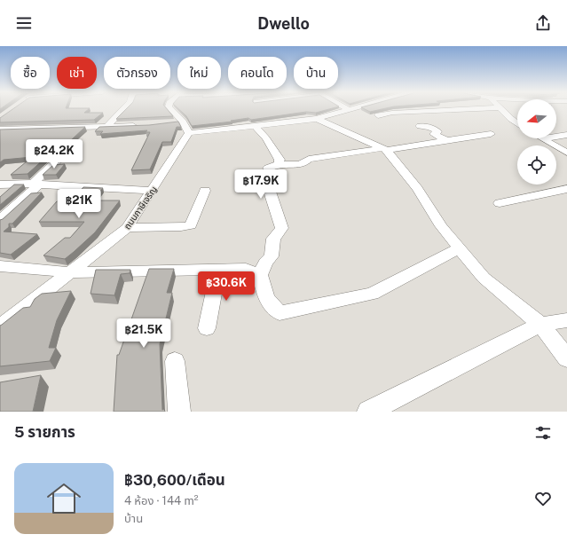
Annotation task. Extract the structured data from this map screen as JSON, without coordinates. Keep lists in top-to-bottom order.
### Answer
{
  "streets": {
    "street": ["ถนนภาษีเจริญ"]
  },
  "north": "left",
  "page": {
    "header": "Dwello",
    "chip": [
      "ซื้อ",
      "เช่า",
      "ตัวกรอง",
      "ใหม่",
      "คอนโด",
      "บ้าน"
    ],
    "price": [
      "฿24.2K",
      "฿17.9K",
      "฿21K",
      "฿30.6K",
      "฿21.5K"
    ],
    "heading": "5 รายการ",
    "list": [
      {
        "name": "฿30,600/เดือน",
        "note": "4 ห้อง · 144 m² · บ้าน"
      }
    ]
  }
}
